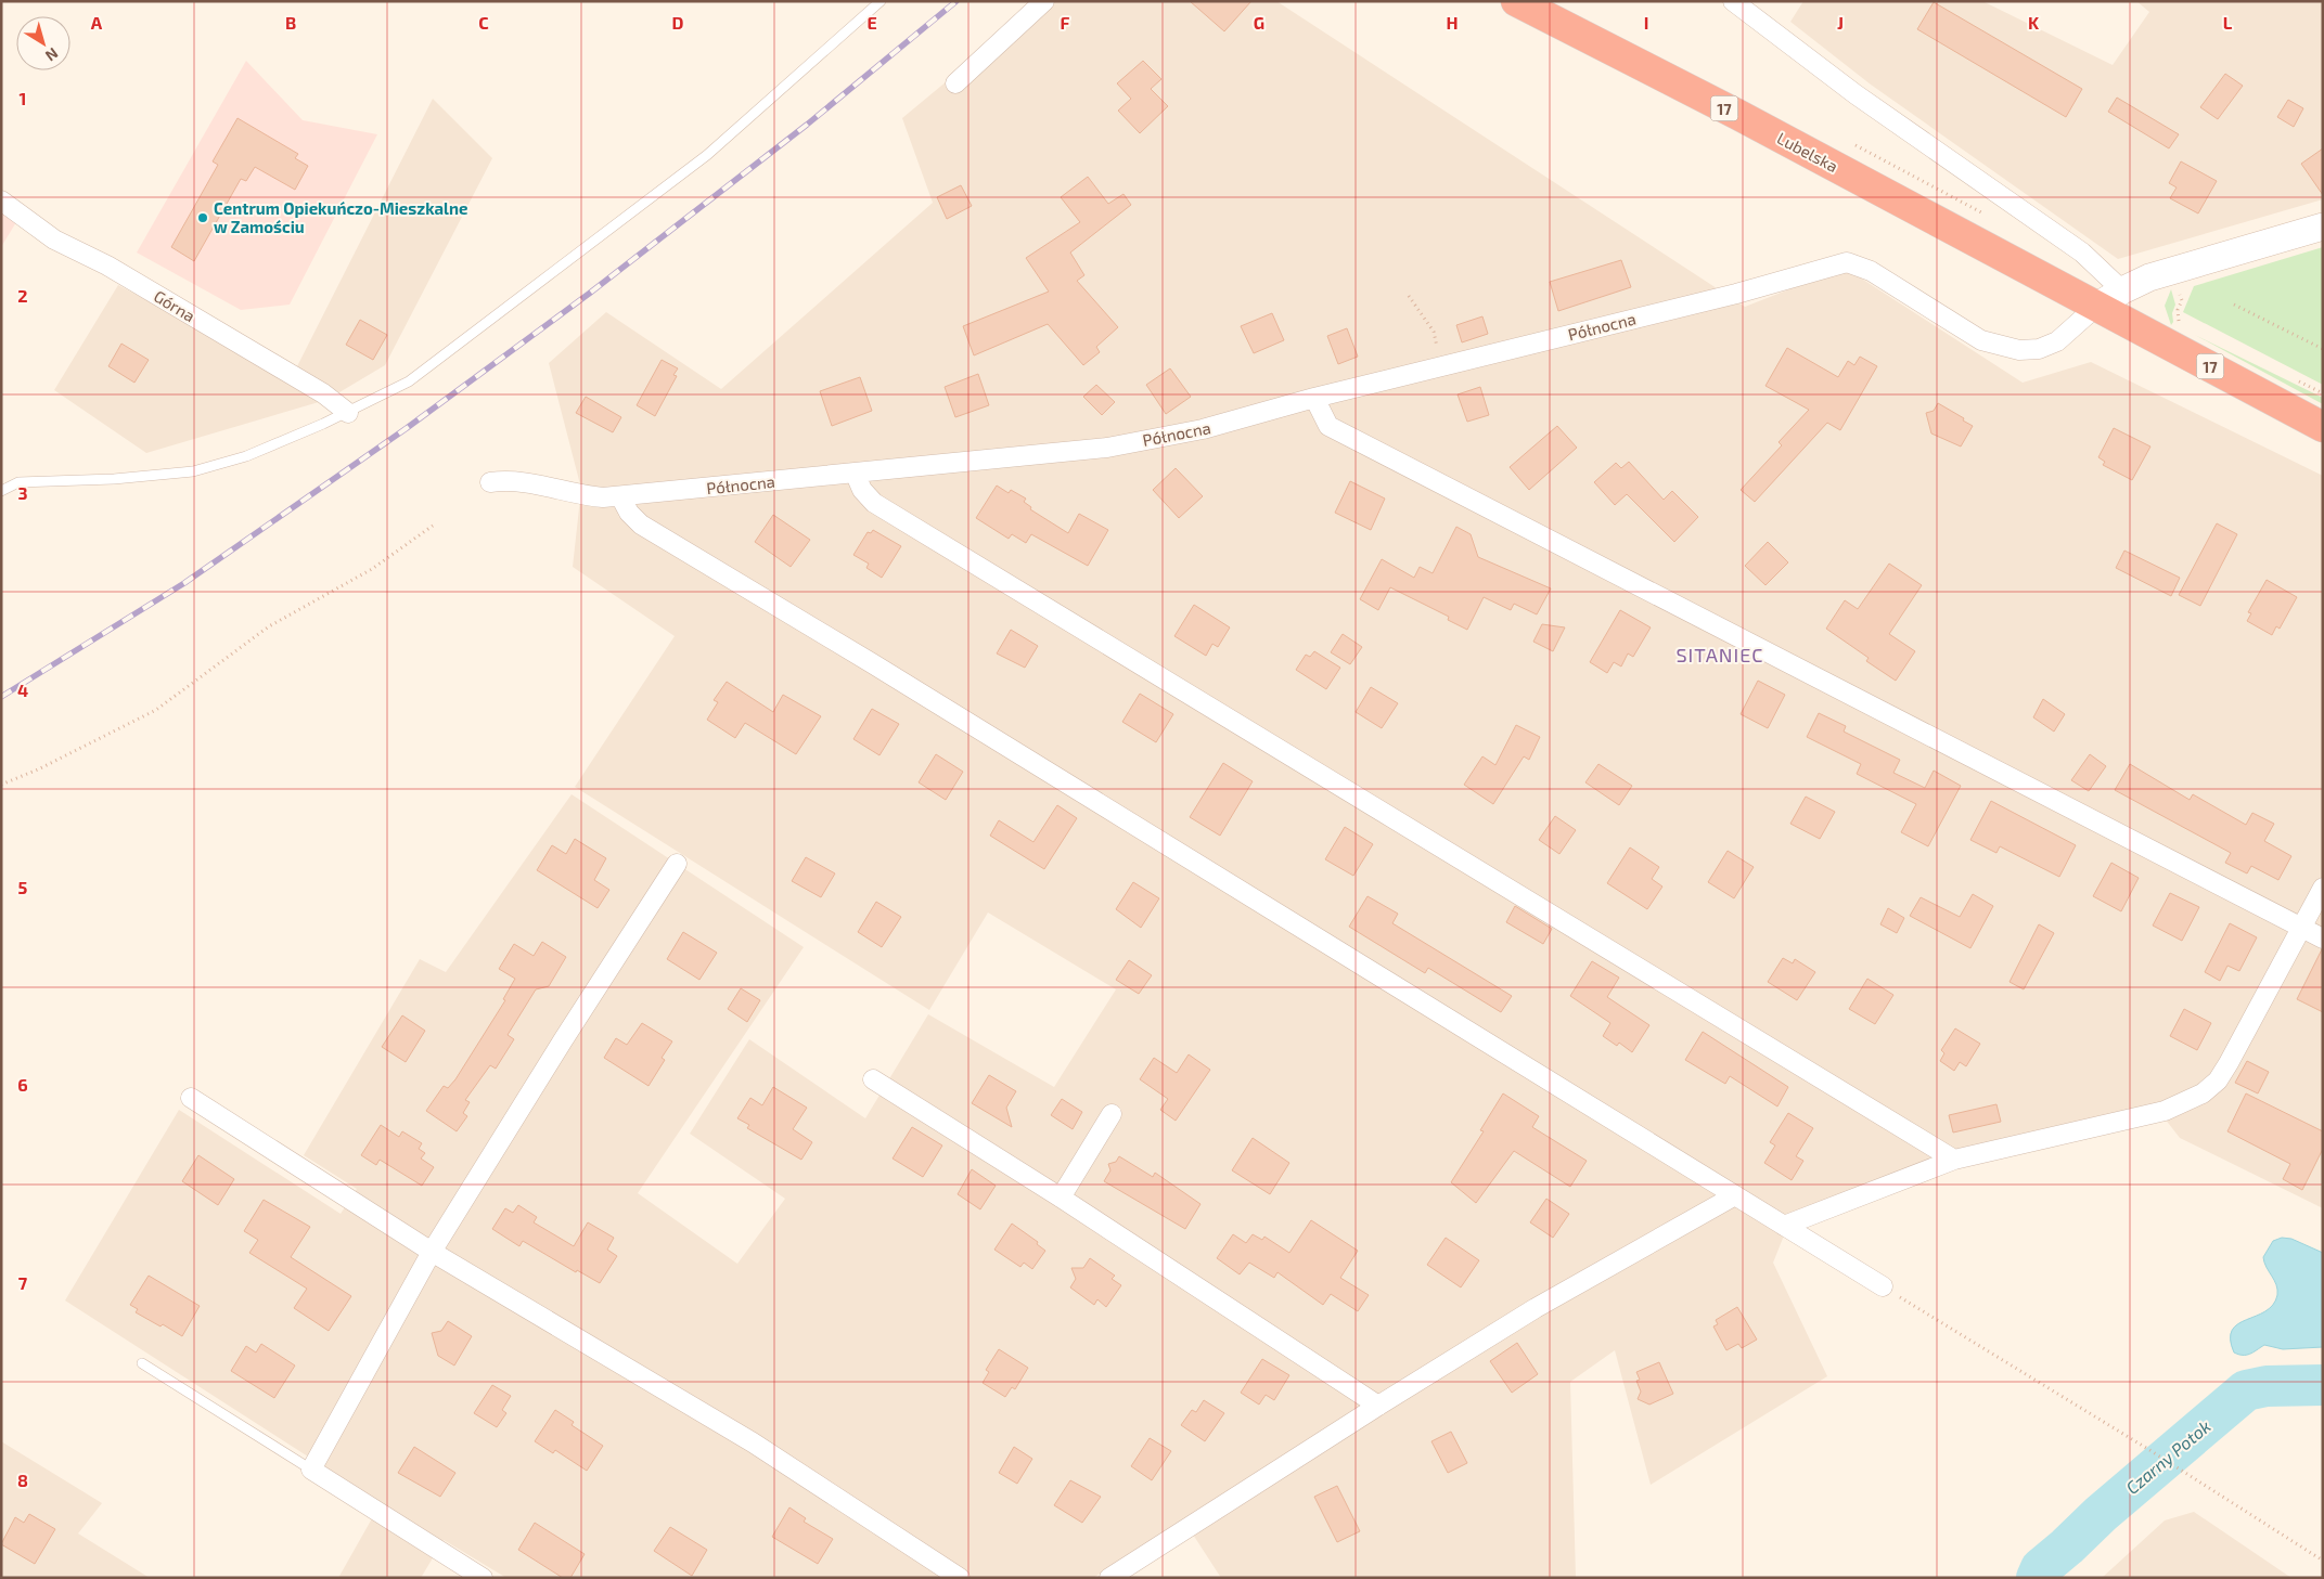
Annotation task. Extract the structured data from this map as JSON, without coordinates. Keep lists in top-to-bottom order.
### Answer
{
  "streets": {
    "highway": ["17", "Lubelska"],
    "street": ["Górna", "Północna"]
  },
  "crossings": [
    ["17", "Lubelska"],
    ["17", "Północna"],
    ["Lubelska", "Północna"]
  ],
  "districts": ["SITANIEC"],
  "water": ["Czarny Potok"],
  "places": ["Centrum Opiekuńczo-Mieszkalne w Zamościu"],
  "north": "bottom right",
  "grid": {
    "columns": [
      "A",
      "B",
      "C",
      "D",
      "E",
      "F",
      "G",
      "H",
      "I",
      "J",
      "K",
      "L"
    ],
    "rows": [
      "1",
      "2",
      "3",
      "4",
      "5",
      "6",
      "7",
      "8"
    ]
  }
}
